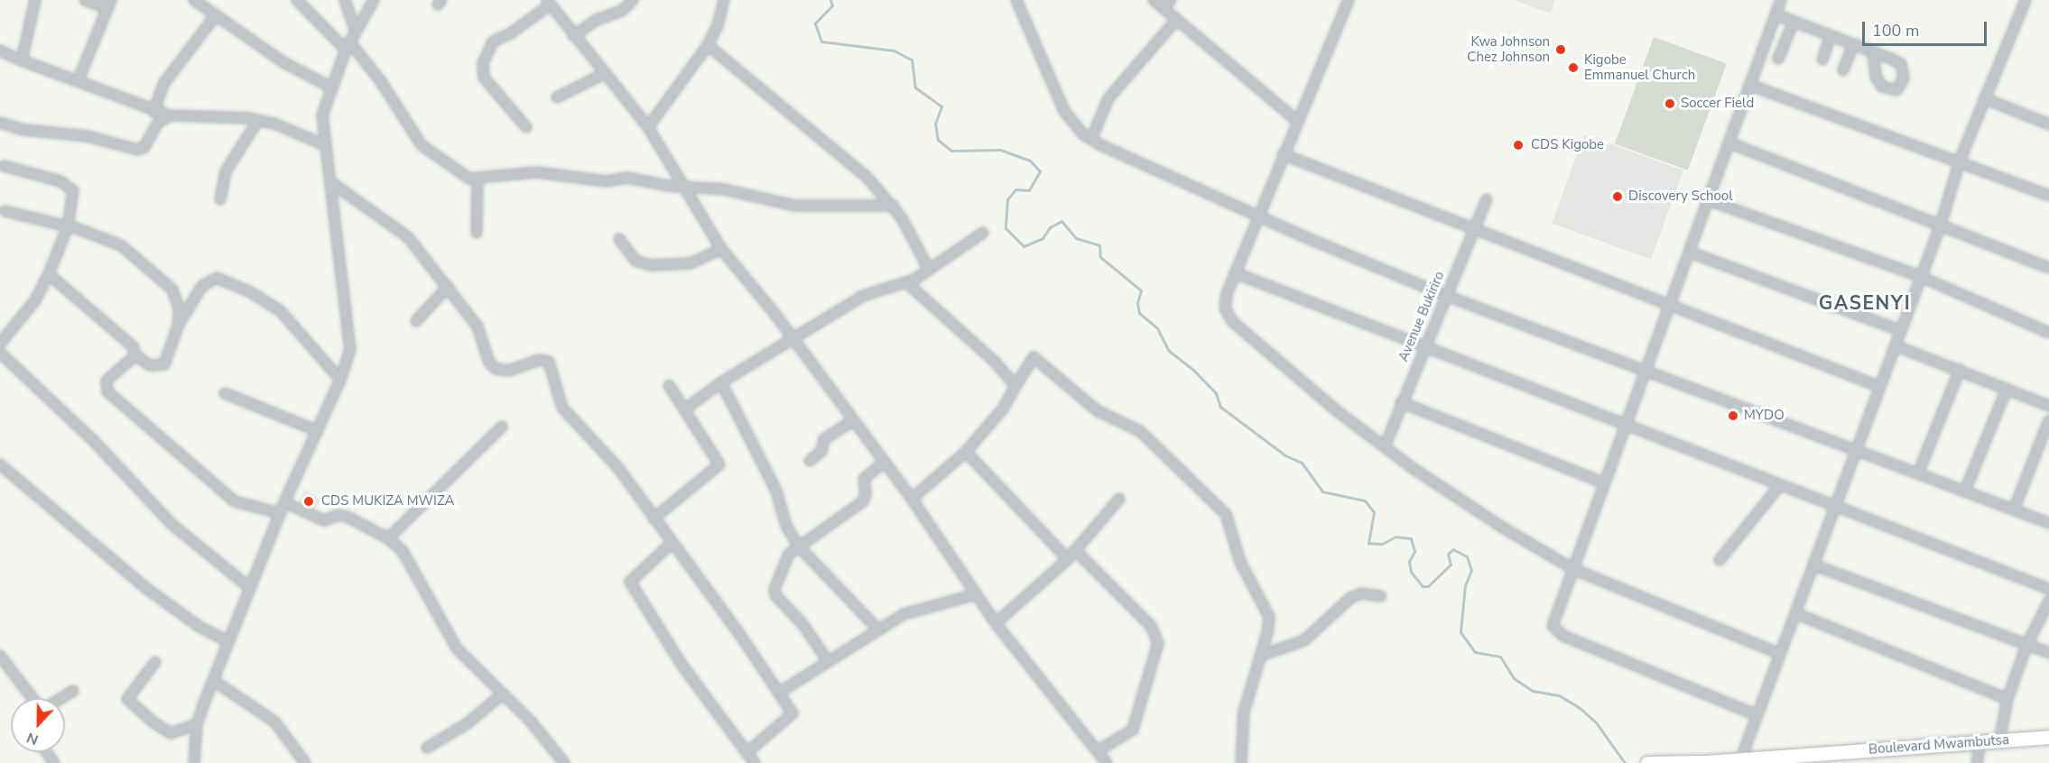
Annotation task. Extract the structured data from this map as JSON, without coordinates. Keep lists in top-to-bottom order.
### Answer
{
  "streets": {
    "highway": ["Boulevard Mwambutsa"],
    "street": ["Avenue Bukiriro"]
  },
  "districts": ["GASENYI"],
  "places": [
    "Kwa Johnson Chez Johnson",
    "Kigobe Emmanuel Church",
    "Soccer Field",
    "CDS Kigobe",
    "Discovery School",
    "MYDO",
    "CDS MUKIZA MWIZA"
  ],
  "scale_bar": "100 m",
  "north": "bottom"
}
